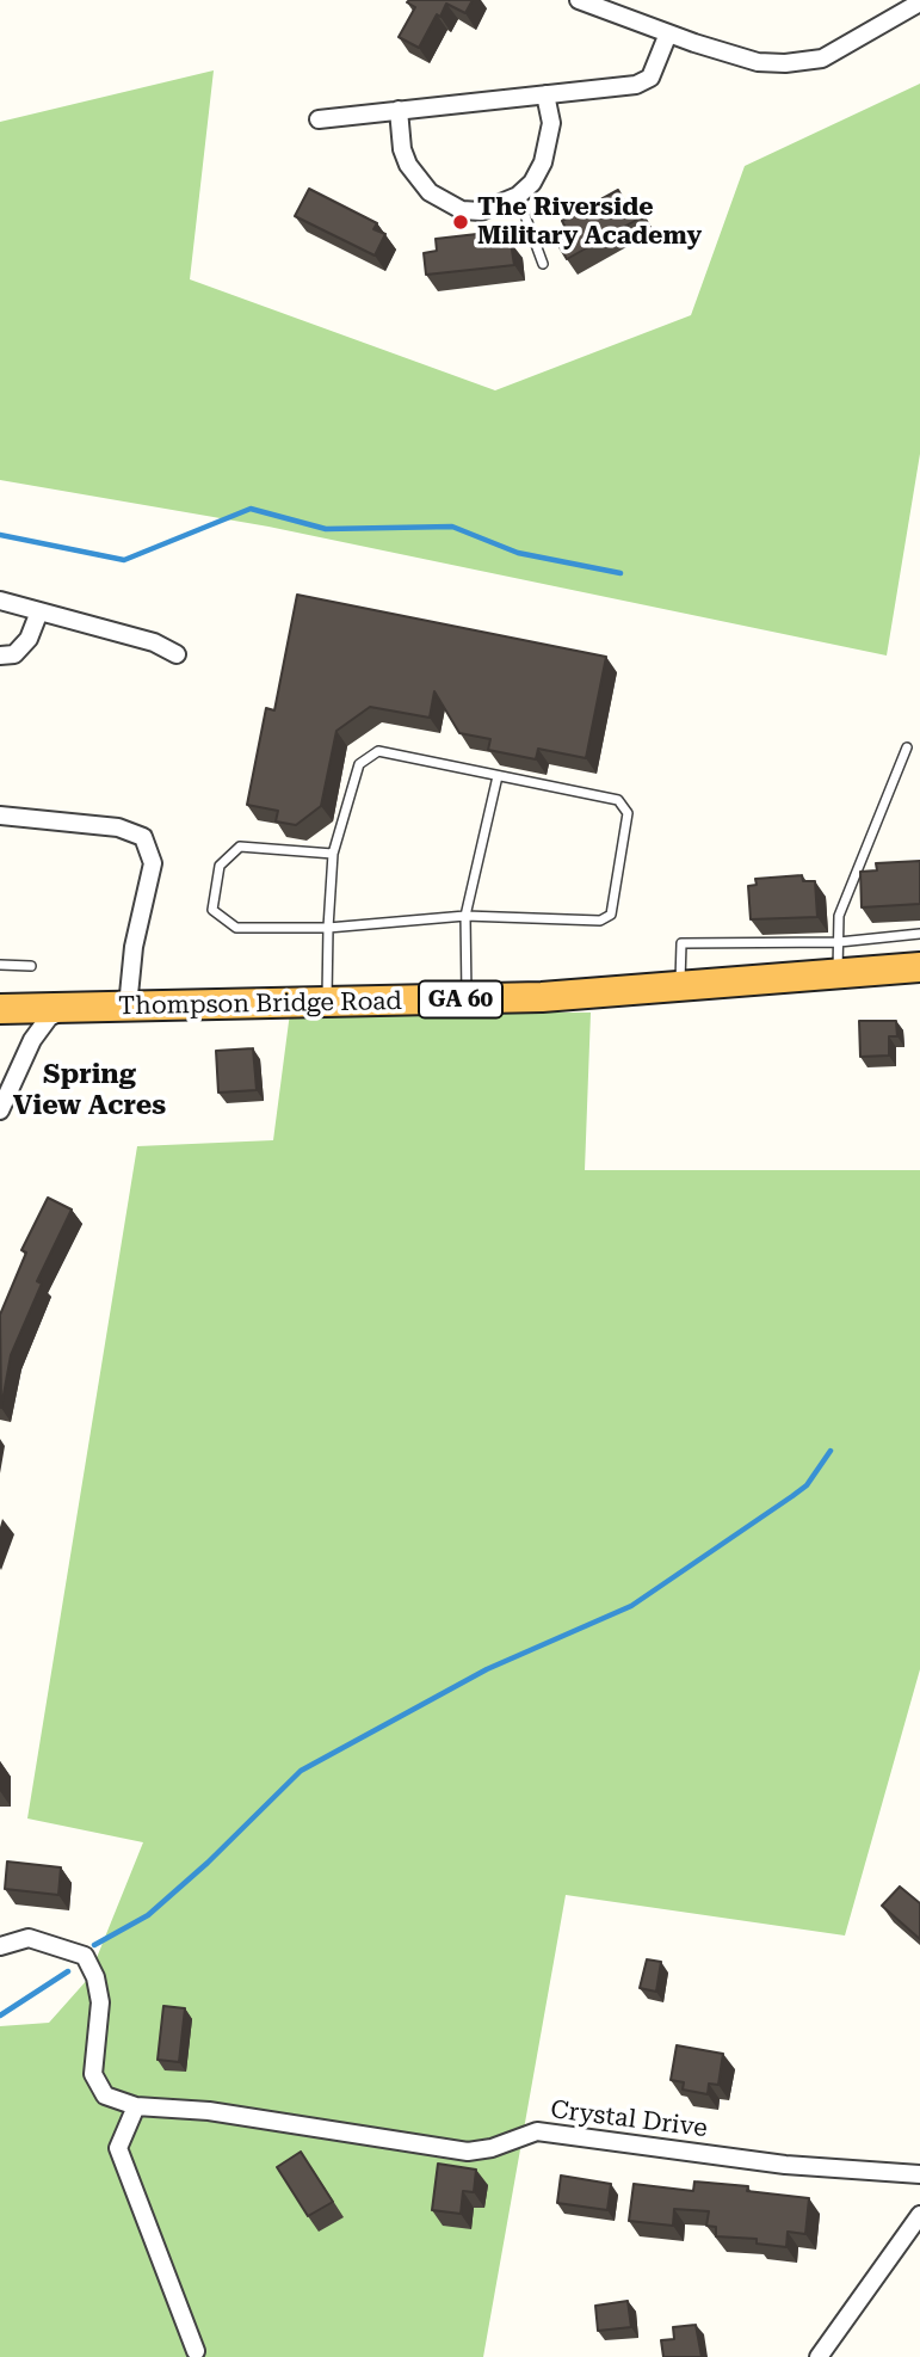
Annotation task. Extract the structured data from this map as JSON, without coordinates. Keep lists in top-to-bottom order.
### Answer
{
  "streets": {
    "highway": ["GA 60", "Thompson Bridge Road"],
    "street": ["Crystal Drive"]
  },
  "districts": ["Spring View Acres"],
  "places": ["The Riverside Military Academy"]
}
